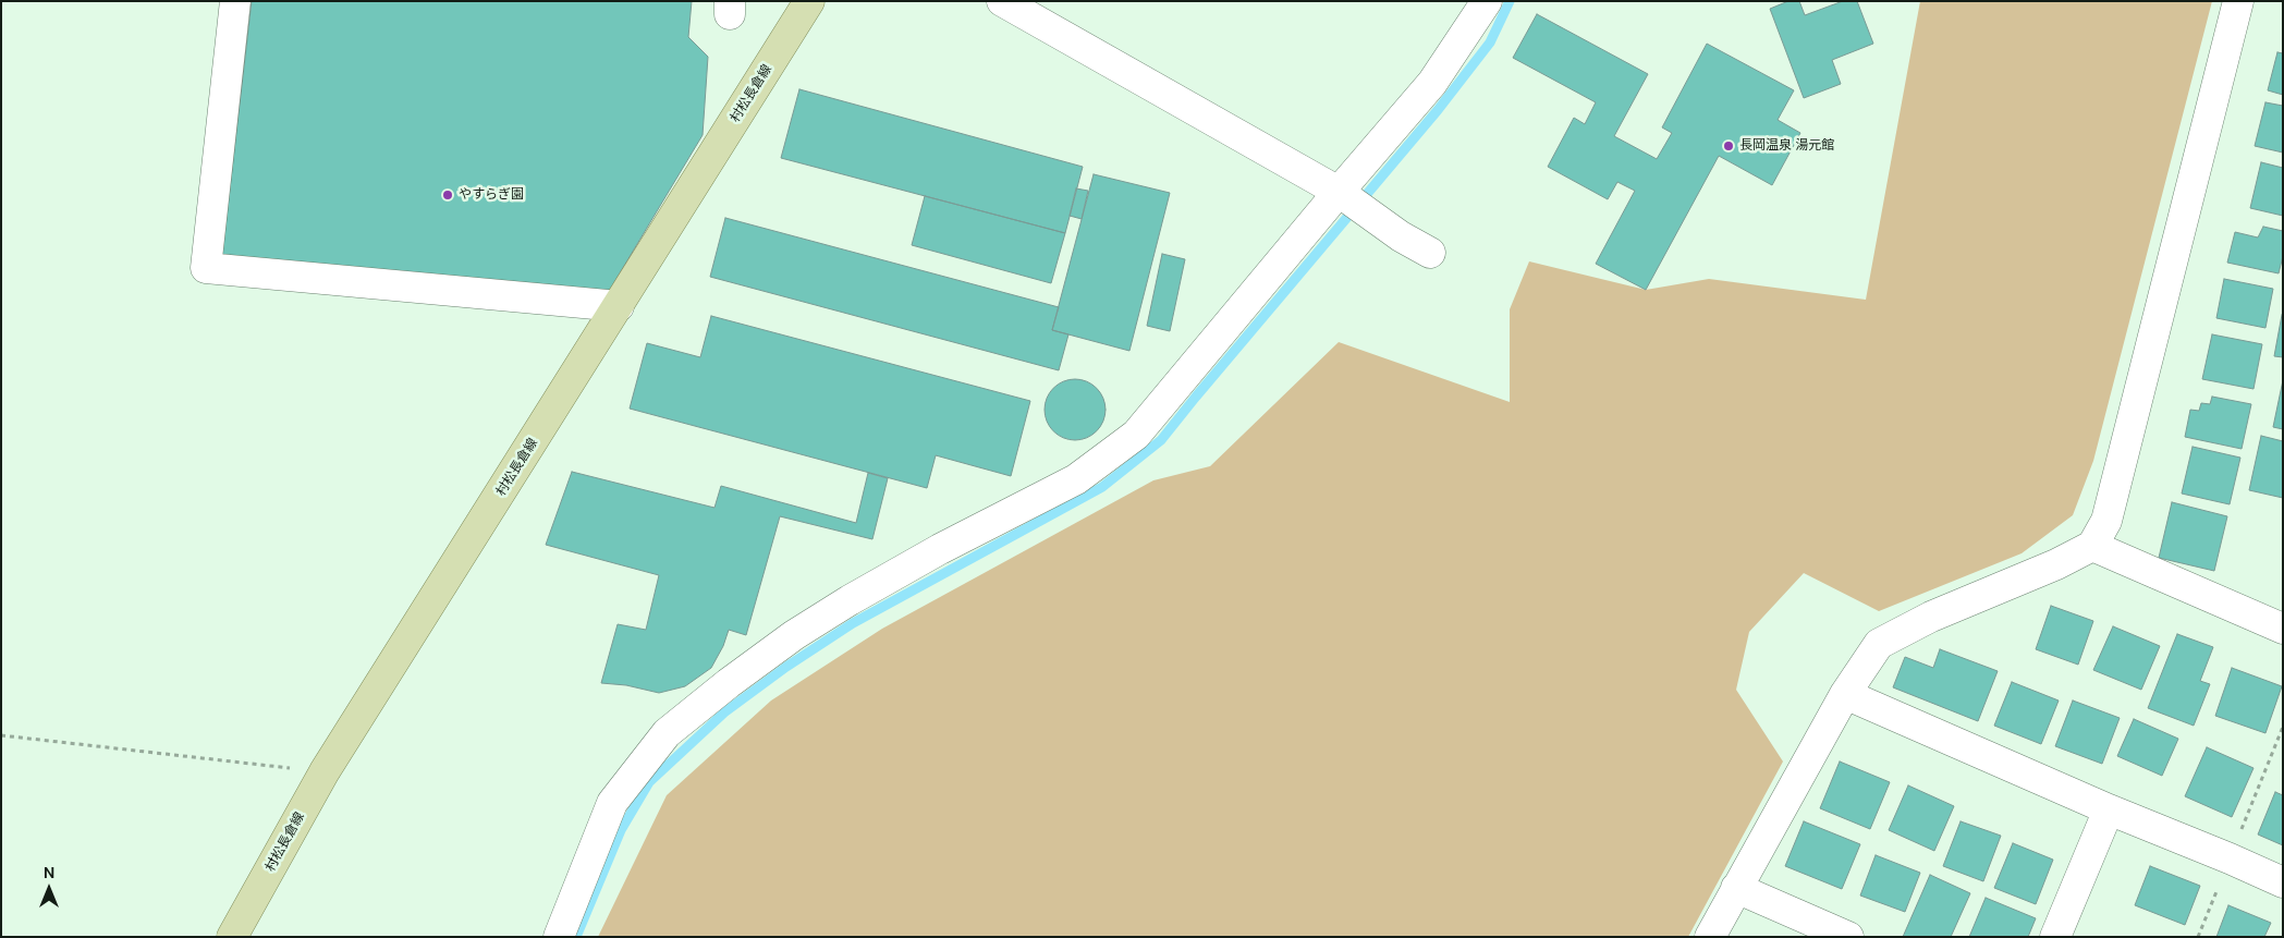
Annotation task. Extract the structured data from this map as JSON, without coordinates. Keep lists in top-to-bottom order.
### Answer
{
  "streets": {
    "main road": ["村松長倉線"]
  },
  "places": ["長岡温泉 湯元館", "やすらぎ園"],
  "north": "top"
}
